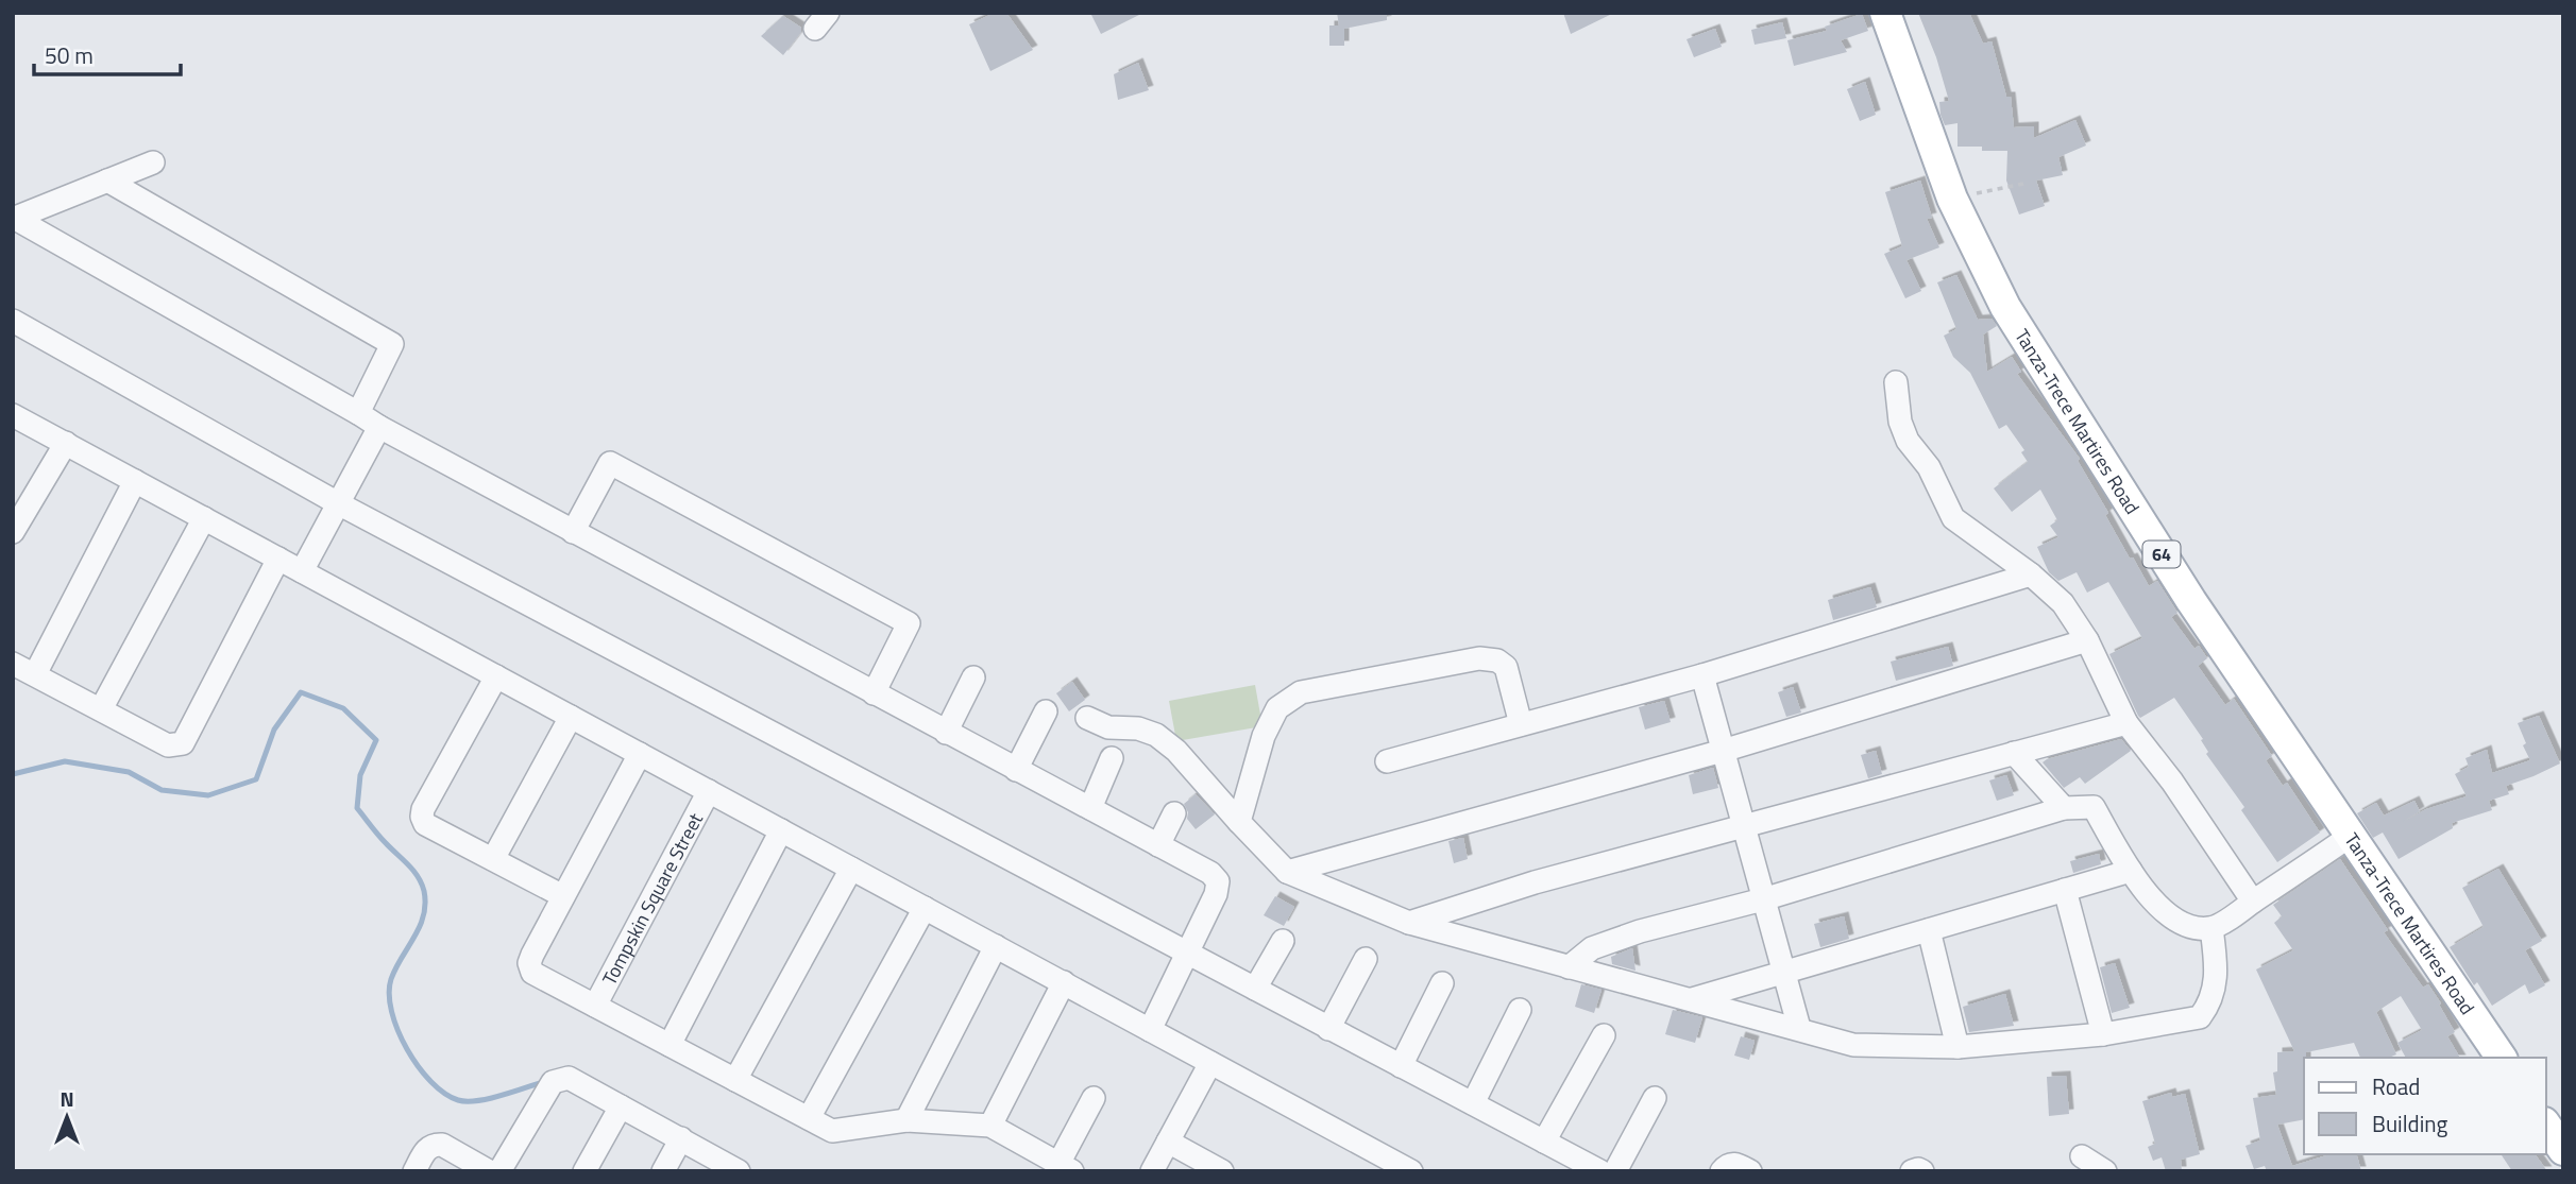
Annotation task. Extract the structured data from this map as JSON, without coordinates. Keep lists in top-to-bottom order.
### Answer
{
  "streets": {
    "main road": ["Tanza-Trece Martires Road", "64"],
    "street": ["Tompskin Square Street"]
  },
  "legend": ["Road", "Building"],
  "scale_bar": "50 m",
  "north": "top"
}
